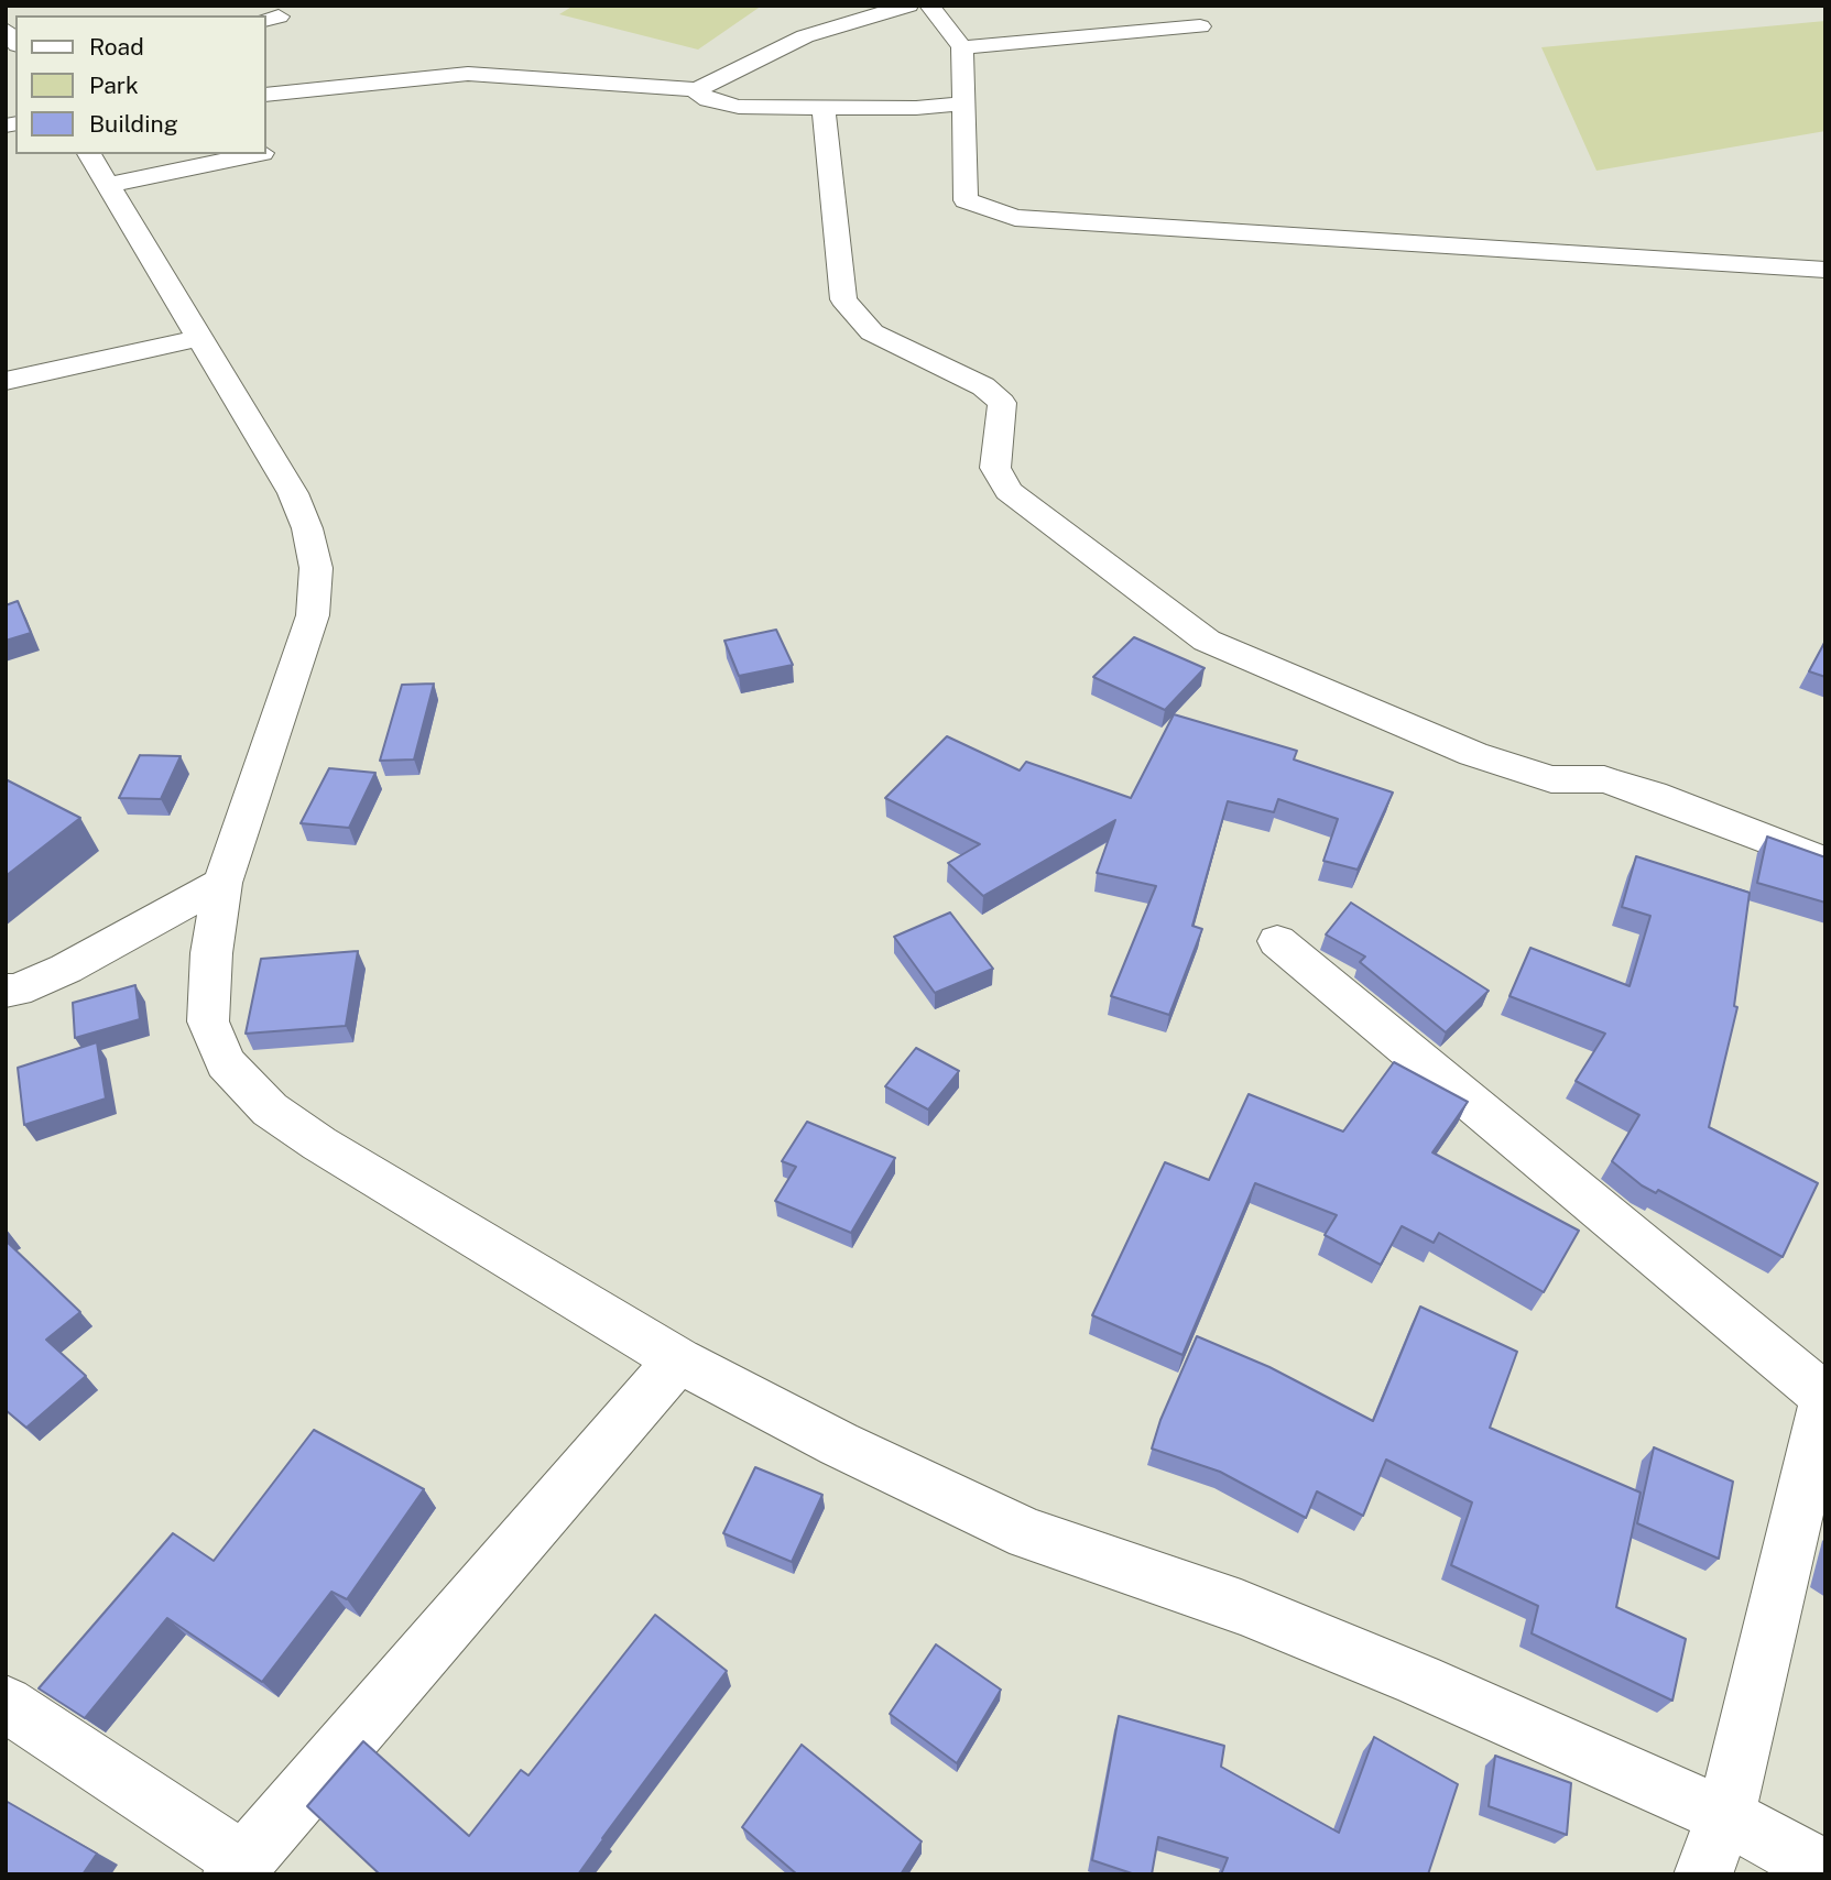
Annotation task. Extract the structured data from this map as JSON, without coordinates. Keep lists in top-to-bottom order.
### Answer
{
  "legend": ["Road", "Park", "Building"]
}
